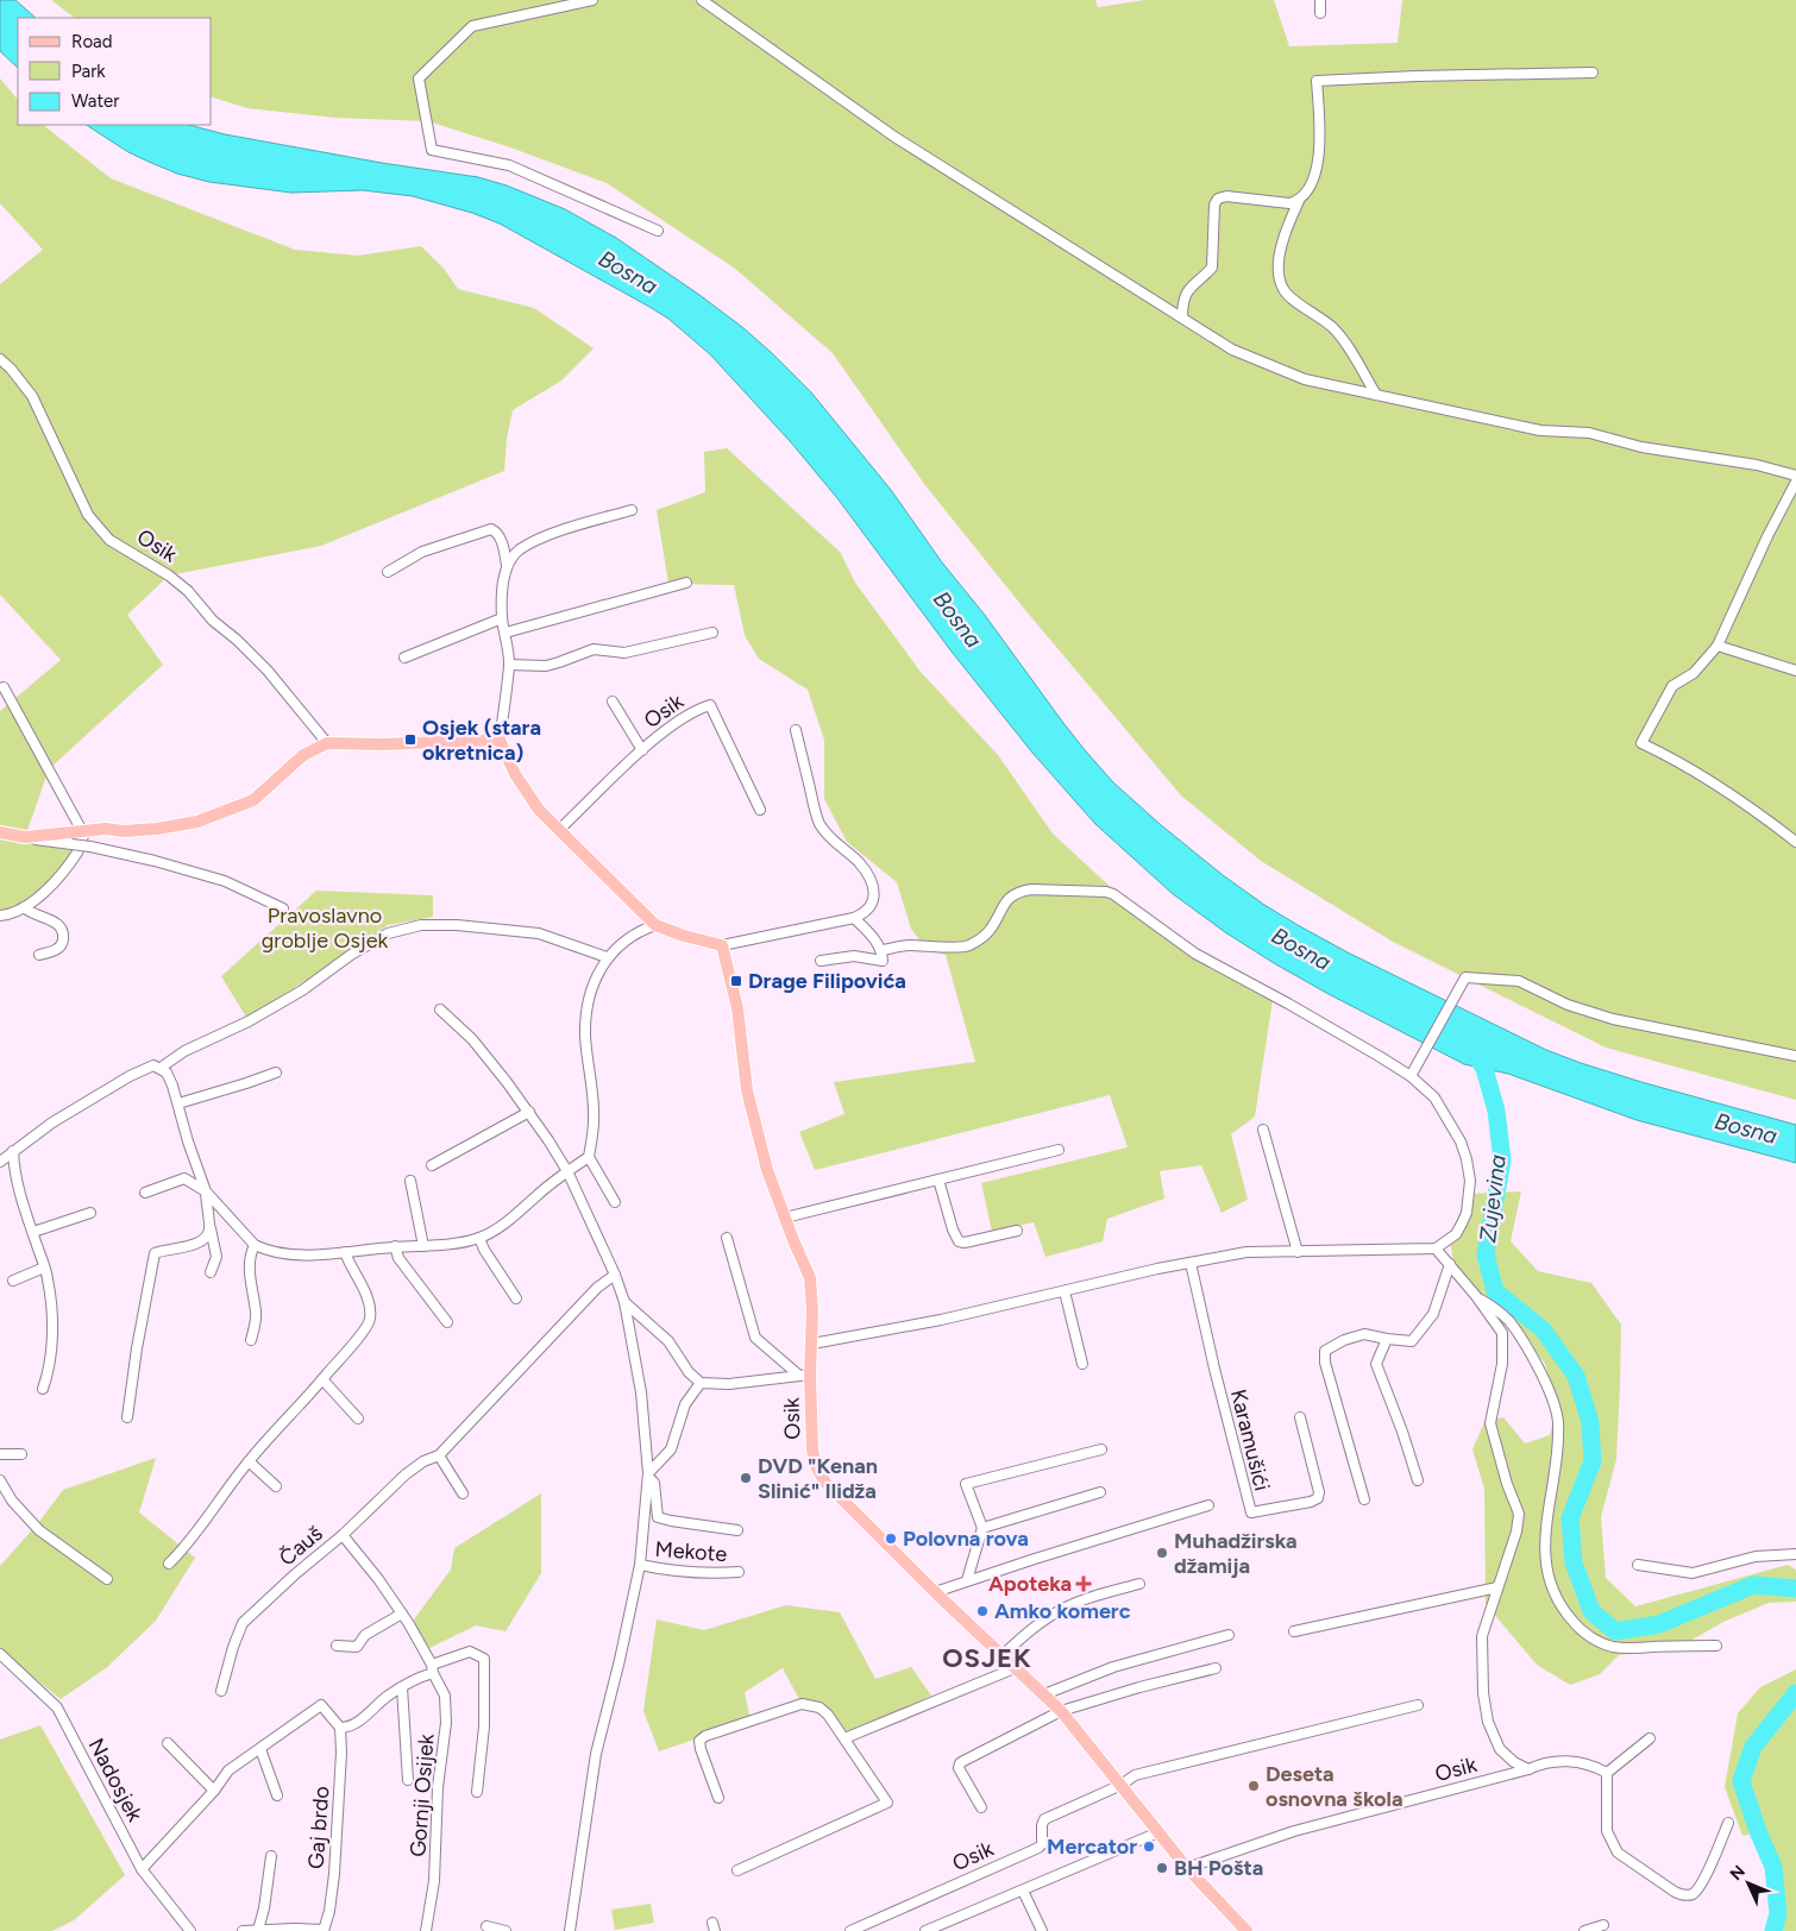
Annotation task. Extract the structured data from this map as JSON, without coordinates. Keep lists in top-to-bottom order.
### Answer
{
  "streets": {
    "main road": ["Osik"],
    "street": [
      "Karamušići",
      "Čauš",
      "Mekote",
      "Nadosjek",
      "Gornji Osijek",
      "Gaj brdo"
    ]
  },
  "crossings": [
    ["Čauš", "Gornji Osijek"]
  ],
  "districts": ["OSJEK"],
  "water": ["Bosna", "Zujevina"],
  "parks": ["Pravoslavno groblje Osjek"],
  "places": {
    "transit": ["Osjek (stara okretnica)", "Drage Filipovića"],
    "other": [
      "DVD \"Kenan Slinić\" Ilidža",
      "Polovna rova",
      "Muhadžirska džamija",
      "Amko komerc",
      "Deseta osnovna škola",
      "Mercator",
      "BH Pošta"
    ],
    "health": ["Apoteka"]
  },
  "legend": ["Road", "Park", "Water"],
  "north": "top left"
}
